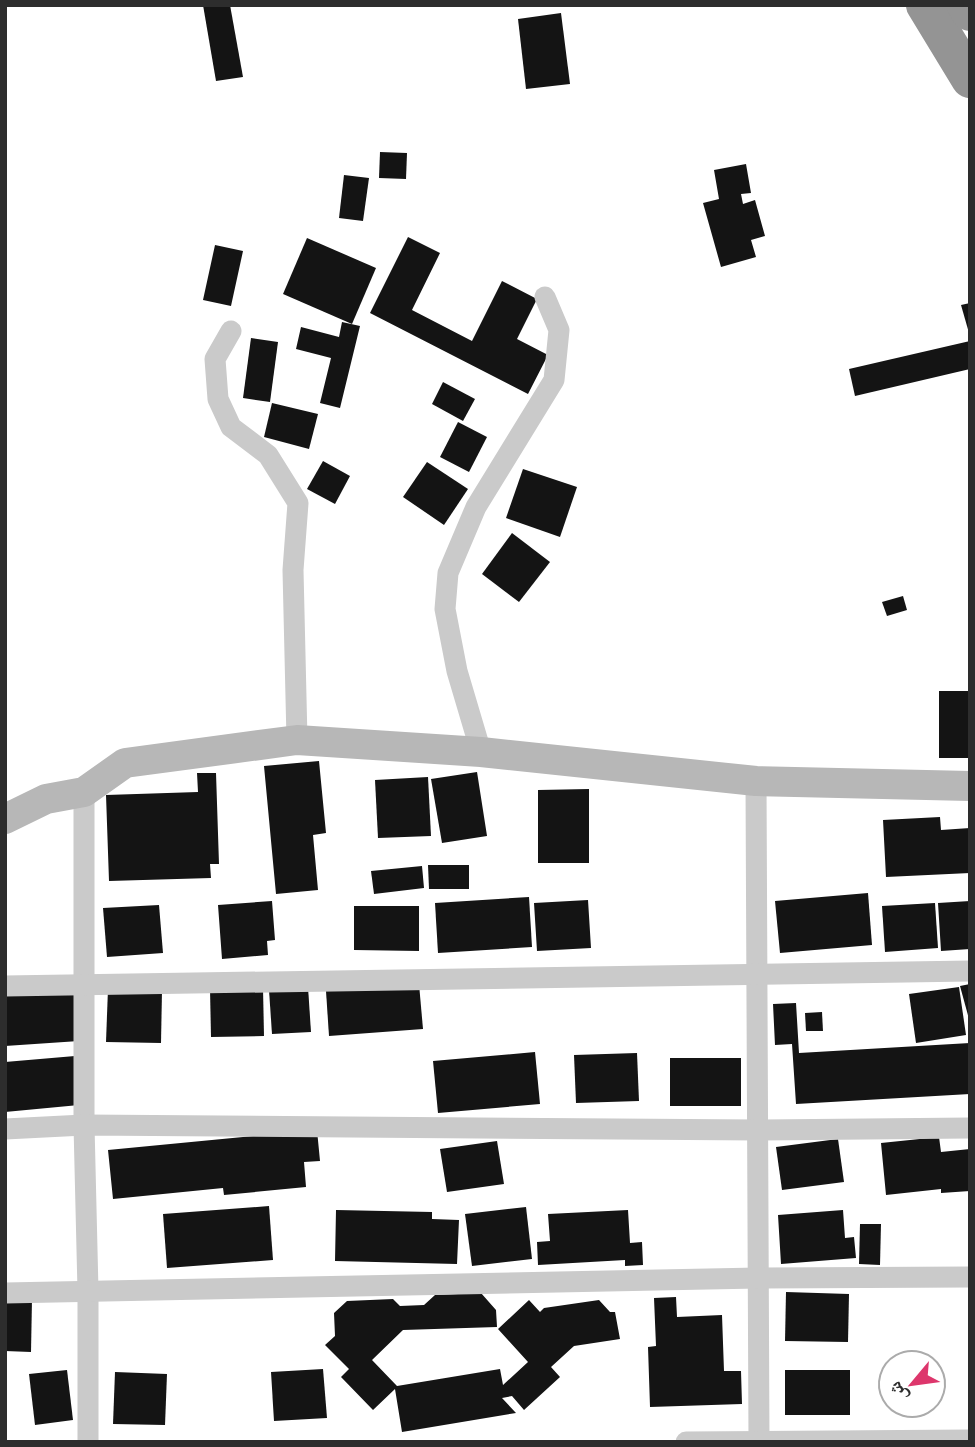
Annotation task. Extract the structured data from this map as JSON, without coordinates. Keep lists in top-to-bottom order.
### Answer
{
  "north": "bottom left"
}
